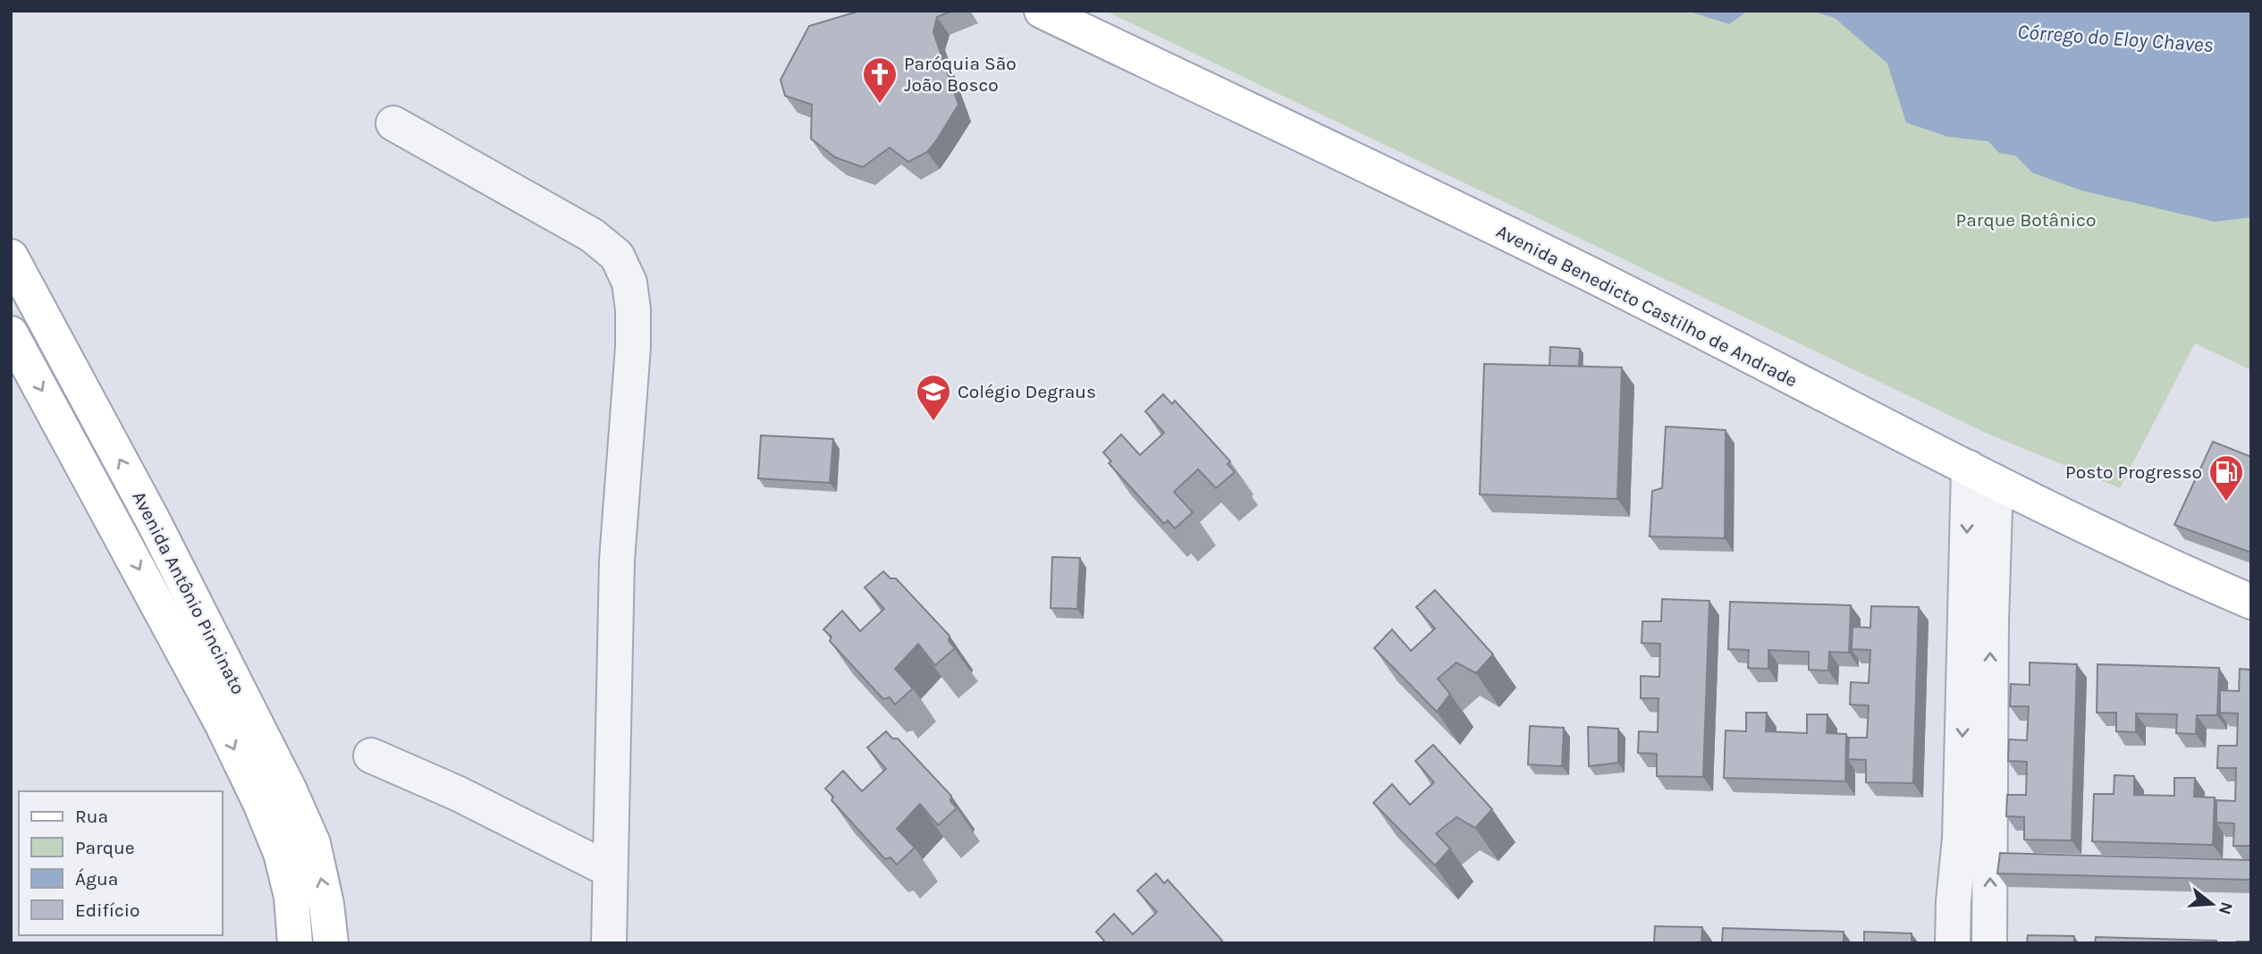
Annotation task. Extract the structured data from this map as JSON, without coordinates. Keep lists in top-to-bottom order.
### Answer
{
  "streets": {
    "main road": ["Avenida Benedicto Castilho de Andrade", "Avenida Antônio Pincinato"]
  },
  "water": ["Córrego do Eloy Chaves"],
  "parks": ["Parque Botânico"],
  "places": {
    "church": ["Paróquia São João Bosco"],
    "school or university": ["Colégio Degraus"],
    "fuel station": ["Posto Progresso"]
  },
  "legend": [
    "Rua",
    "Parque",
    "Água",
    "Edifício"
  ],
  "north": "right"
}
